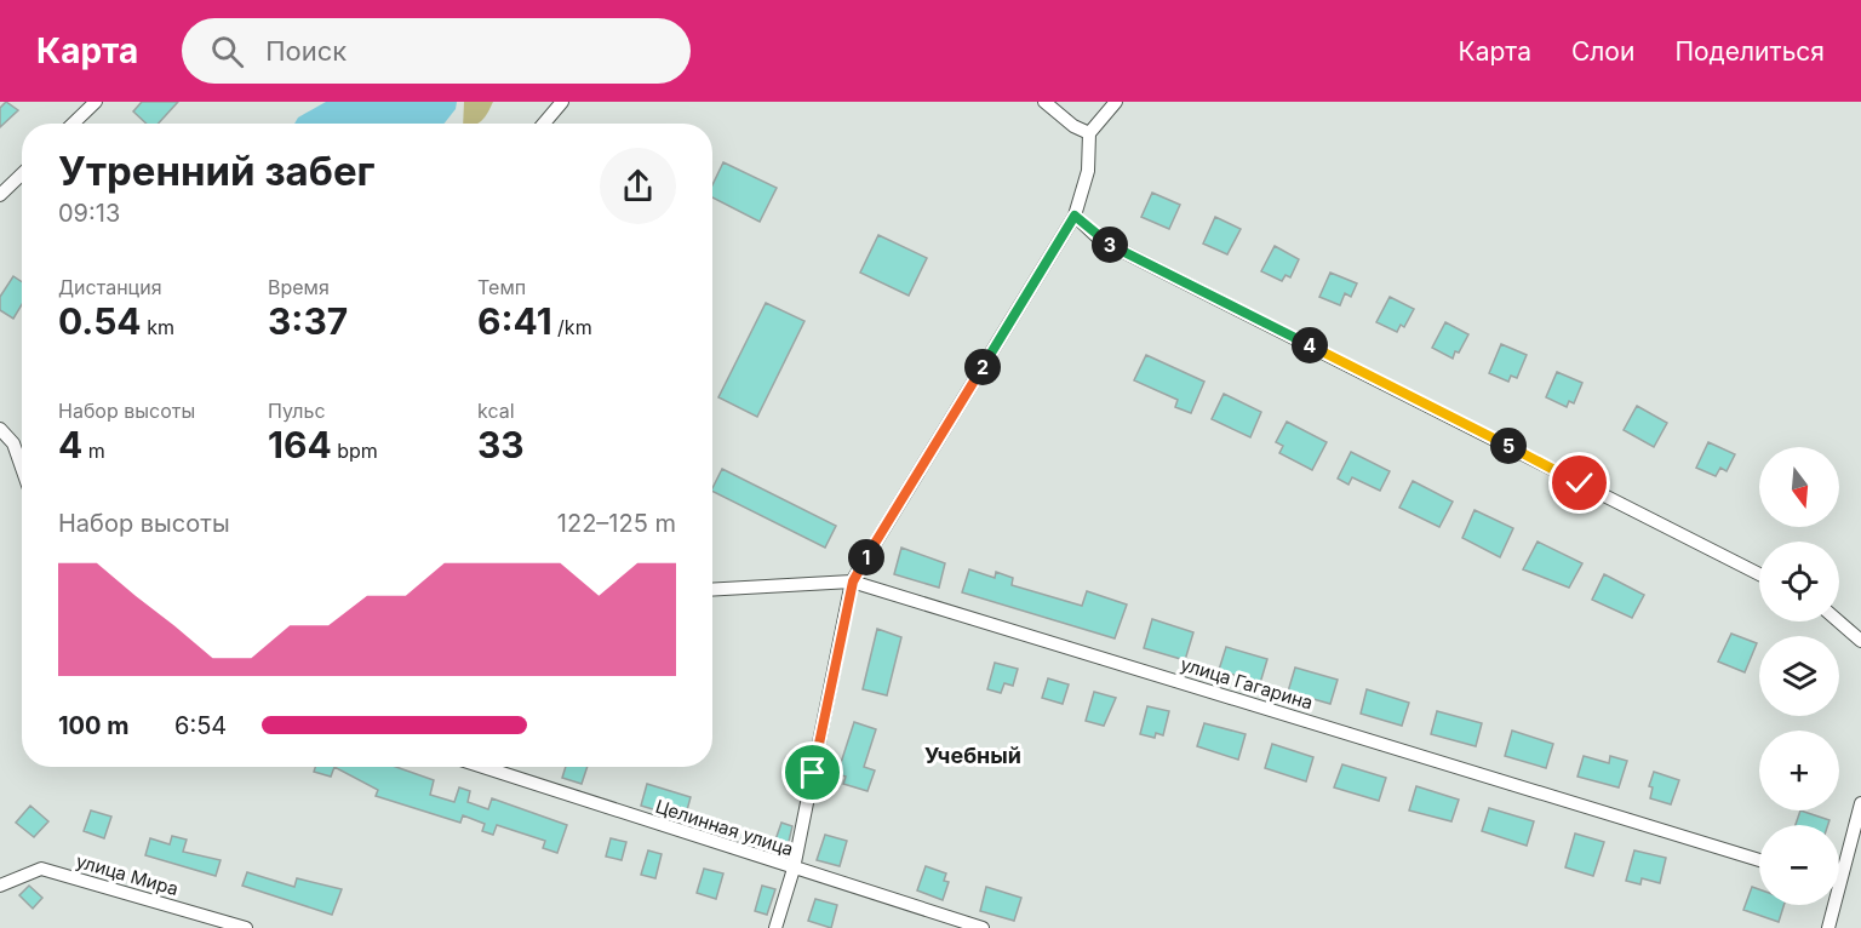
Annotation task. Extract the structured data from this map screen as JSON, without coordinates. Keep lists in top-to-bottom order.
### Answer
{
  "streets": {
    "street": ["улица Гагарина", "Целинная улица", "улица Мира"]
  },
  "districts": ["Учебный"],
  "north": "bottom",
  "page": {
    "header": "Карта",
    "search": "Поиск",
    "nav": ["Карта", "Слои", "Поделиться"],
    "heading": ["Утренний забег", "09:13"],
    "pins": [
      "3",
      "4",
      "2",
      "5",
      "1"
    ],
    "stats": [
      ["Дистанция", "0.54 km"],
      ["Время", "3:37"],
      ["Темп", "6:41 /km"],
      ["Набор высоты", "4 m"],
      ["Пульс", "164 bpm"],
      ["kcal", "33"]
    ],
    "map_buttons": ["+", "−"],
    "chart": ["Набор высоты", "122–125 m"],
    "list": [
      {
        "name": "100 m",
        "note": "6:54"
      }
    ]
  }
}
